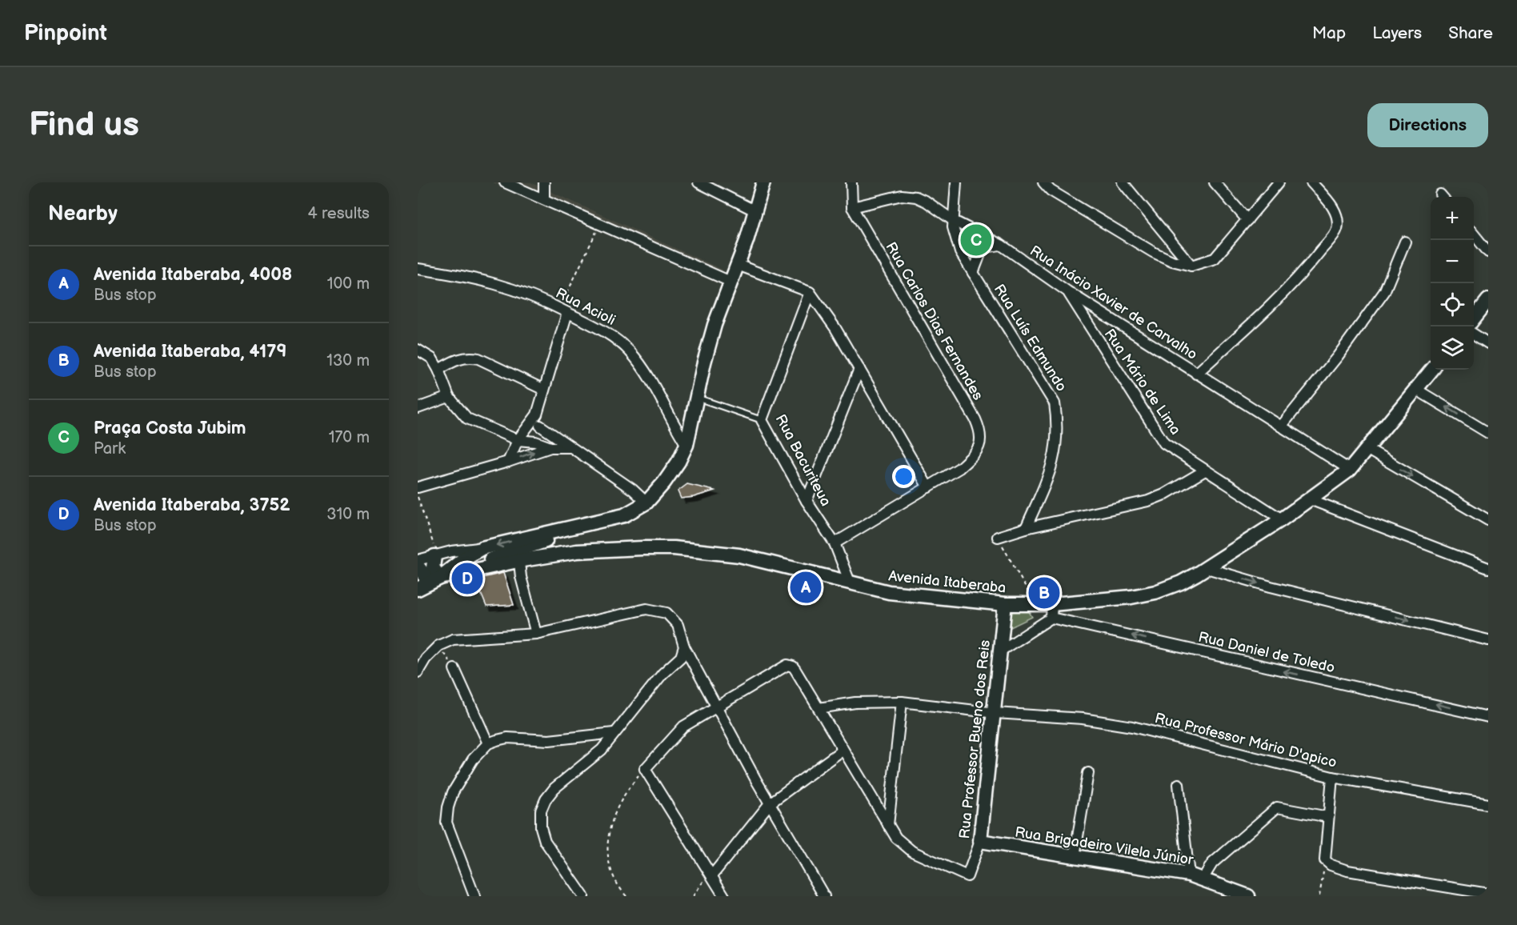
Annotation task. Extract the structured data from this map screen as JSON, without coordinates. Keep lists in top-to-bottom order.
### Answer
{
  "streets": {
    "main road": ["Avenida Itaberaba", "Rua Professor Bueno dos Reis", "Rua Brigadeiro Vilela Júnior"],
    "street": [
      "Rua Inácio Xavier de Carvalho",
      "Rua Acioli",
      "Rua Carlos Dias Fernandes",
      "Rua Luís Edmundo",
      "Rua Mário de Lima",
      "Rua Bacuriteua",
      "Rua Daniel de Toledo",
      "Rua Professor Mário D'apico"
    ]
  },
  "crossings": [
    ["Rua Inácio Xavier de Carvalho", "Rua Carlos Dias Fernandes"],
    ["Rua Inácio Xavier de Carvalho", "Rua Luís Edmundo"],
    ["Rua Inácio Xavier de Carvalho", "Rua Mário de Lima"],
    ["Rua Inácio Xavier de Carvalho", "Avenida Itaberaba"],
    ["Rua Carlos Dias Fernandes", "Rua Bacuriteua"],
    ["Rua Mário de Lima", "Avenida Itaberaba"],
    ["Rua Bacuriteua", "Avenida Itaberaba"],
    ["Avenida Itaberaba", "Rua Professor Bueno dos Reis"],
    ["Rua Professor Bueno dos Reis", "Rua Professor Mário D'apico"],
    ["Rua Professor Bueno dos Reis", "Rua Brigadeiro Vilela Júnior"]
  ],
  "page": {
    "header": "Pinpoint",
    "nav": ["Map", "Layers", "Share"],
    "buttons": "Directions",
    "title": "Find us",
    "heading": ["Nearby", "4 results"],
    "map_buttons": ["+", "−"],
    "pins": [
      "C",
      "D",
      "A",
      "B"
    ],
    "list": [
      {
        "mark": "A",
        "name": "Avenida Itaberaba, 4008",
        "note": "Bus stop",
        "value": "100 m"
      },
      {
        "mark": "B",
        "name": "Avenida Itaberaba, 4179",
        "note": "Bus stop",
        "value": "130 m"
      },
      {
        "mark": "C",
        "name": "Praça Costa Jubim",
        "note": "Park",
        "value": "170 m"
      },
      {
        "mark": "D",
        "name": "Avenida Itaberaba, 3752",
        "note": "Bus stop",
        "value": "310 m"
      }
    ]
  }
}
